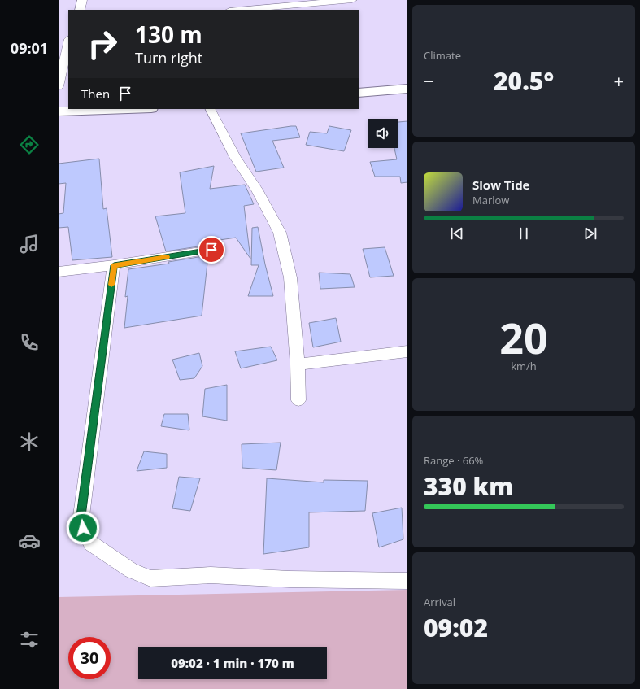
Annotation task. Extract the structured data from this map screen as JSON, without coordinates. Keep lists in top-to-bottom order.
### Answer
{
  "page": {
    "tabs": "09:01",
    "tile": [
      "Climate",
      ["20", "km/h"],
      ["Range · 66%", "330 km"],
      ["Arrival", "09:02"]
    ],
    "turn": ["130 m", "Turn right"],
    "heat": ["−", "20.5°", "+"],
    "then": "Then",
    "song": ["Slow Tide", "Marlow"],
    "limit": "30",
    "trip": "09:02 · 1 min · 170 m"
  }
}
